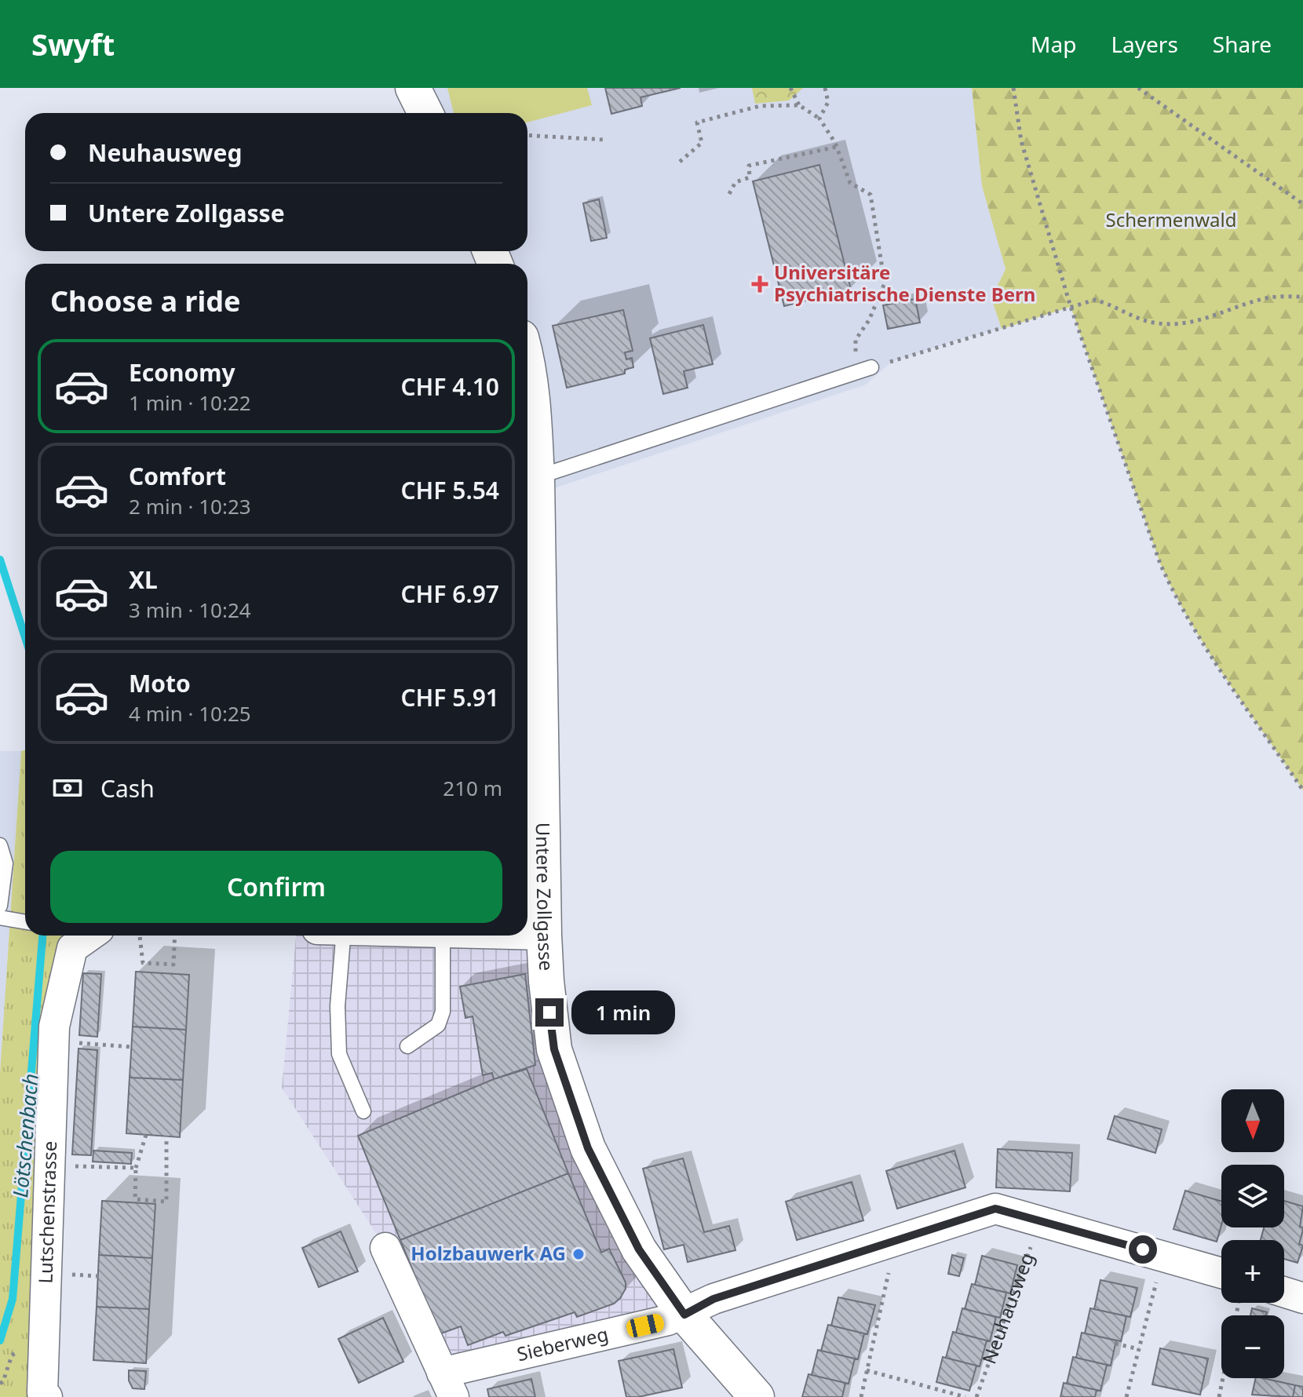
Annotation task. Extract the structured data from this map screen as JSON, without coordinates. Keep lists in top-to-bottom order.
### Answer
{
  "streets": {
    "street": ["Untere Zollgasse", "Lutschenstrasse", "Sieberweg"],
    "path": ["Neuhausweg"]
  },
  "crossings": [
    ["Untere Zollgasse", "Sieberweg"]
  ],
  "water": ["Lötschenbach"],
  "parks": ["Schermenwald"],
  "places": {
    "health": ["Universitäre Psychiatrische Dienste Bern"],
    "other": ["Holzbauwerk AG"]
  },
  "north": "bottom",
  "page": {
    "header": "Swyft",
    "nav": ["Map", "Layers", "Share"],
    "banner": ["Neuhausweg", "Untere Zollgasse"],
    "heading": "Choose a ride",
    "list": [
      {
        "name": "Economy",
        "note": "1 min · 10:22",
        "value": "CHF 4.10"
      },
      {
        "name": "Comfort",
        "note": "2 min · 10:23",
        "value": "CHF 5.54"
      },
      {
        "name": "XL",
        "note": "3 min · 10:24",
        "value": "CHF 6.97"
      },
      {
        "name": "Moto",
        "note": "4 min · 10:25",
        "value": "CHF 5.91"
      }
    ],
    "pay": ["Cash", "210 m"],
    "buttons": "Confirm",
    "bubble": "1 min",
    "map_buttons": ["+", "−"]
  }
}
